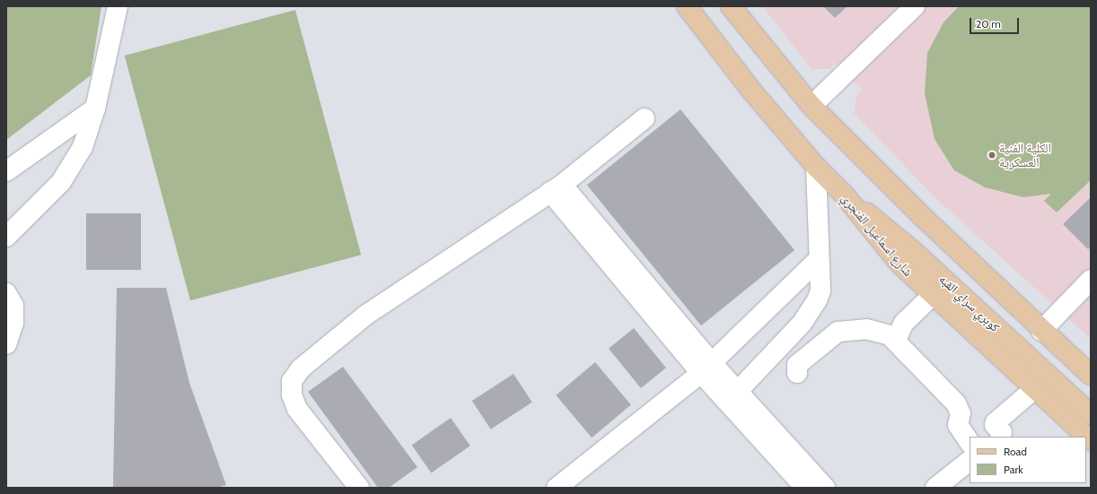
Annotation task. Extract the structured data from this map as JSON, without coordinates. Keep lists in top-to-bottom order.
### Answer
{
  "streets": {
    "main road": ["شارع اسماعيل الفنجري", "كوبري سراي القبه"]
  },
  "crossings": [
    ["شارع اسماعيل الفنجري", "كوبري سراي القبه"]
  ],
  "places": ["الكلية الفنية العسكرية"],
  "legend": ["Road", "Park"],
  "scale_bar": "20 m"
}
